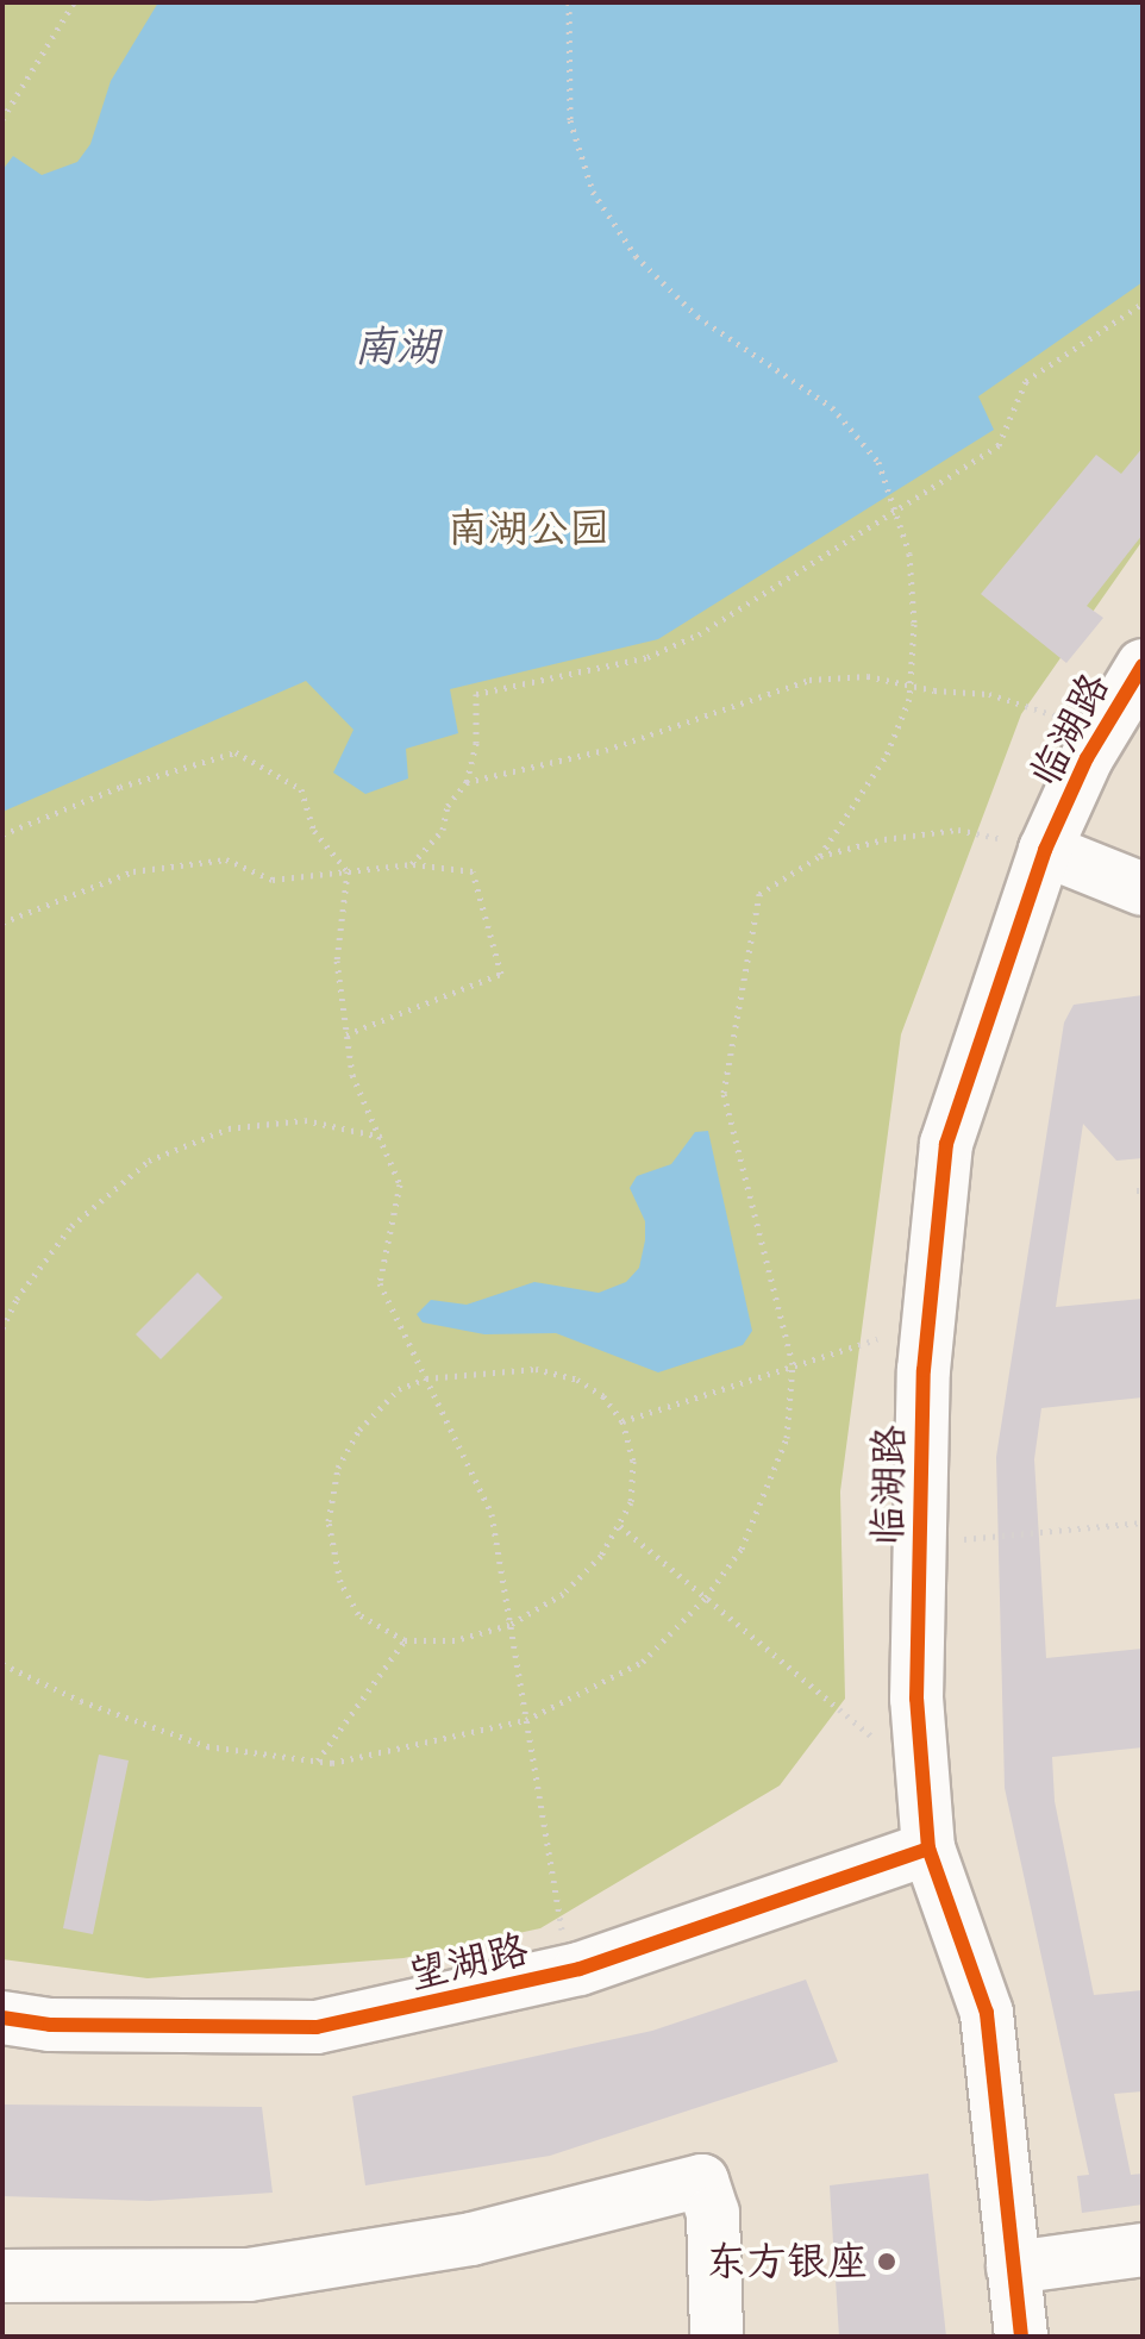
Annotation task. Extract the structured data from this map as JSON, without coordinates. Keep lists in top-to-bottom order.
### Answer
{
  "streets": {
    "street": ["临湖路", "望湖路"]
  },
  "crossings": [
    ["临湖路", "望湖路"]
  ],
  "water": ["南湖"],
  "parks": ["南湖公园"],
  "places": ["东方银座"]
}
